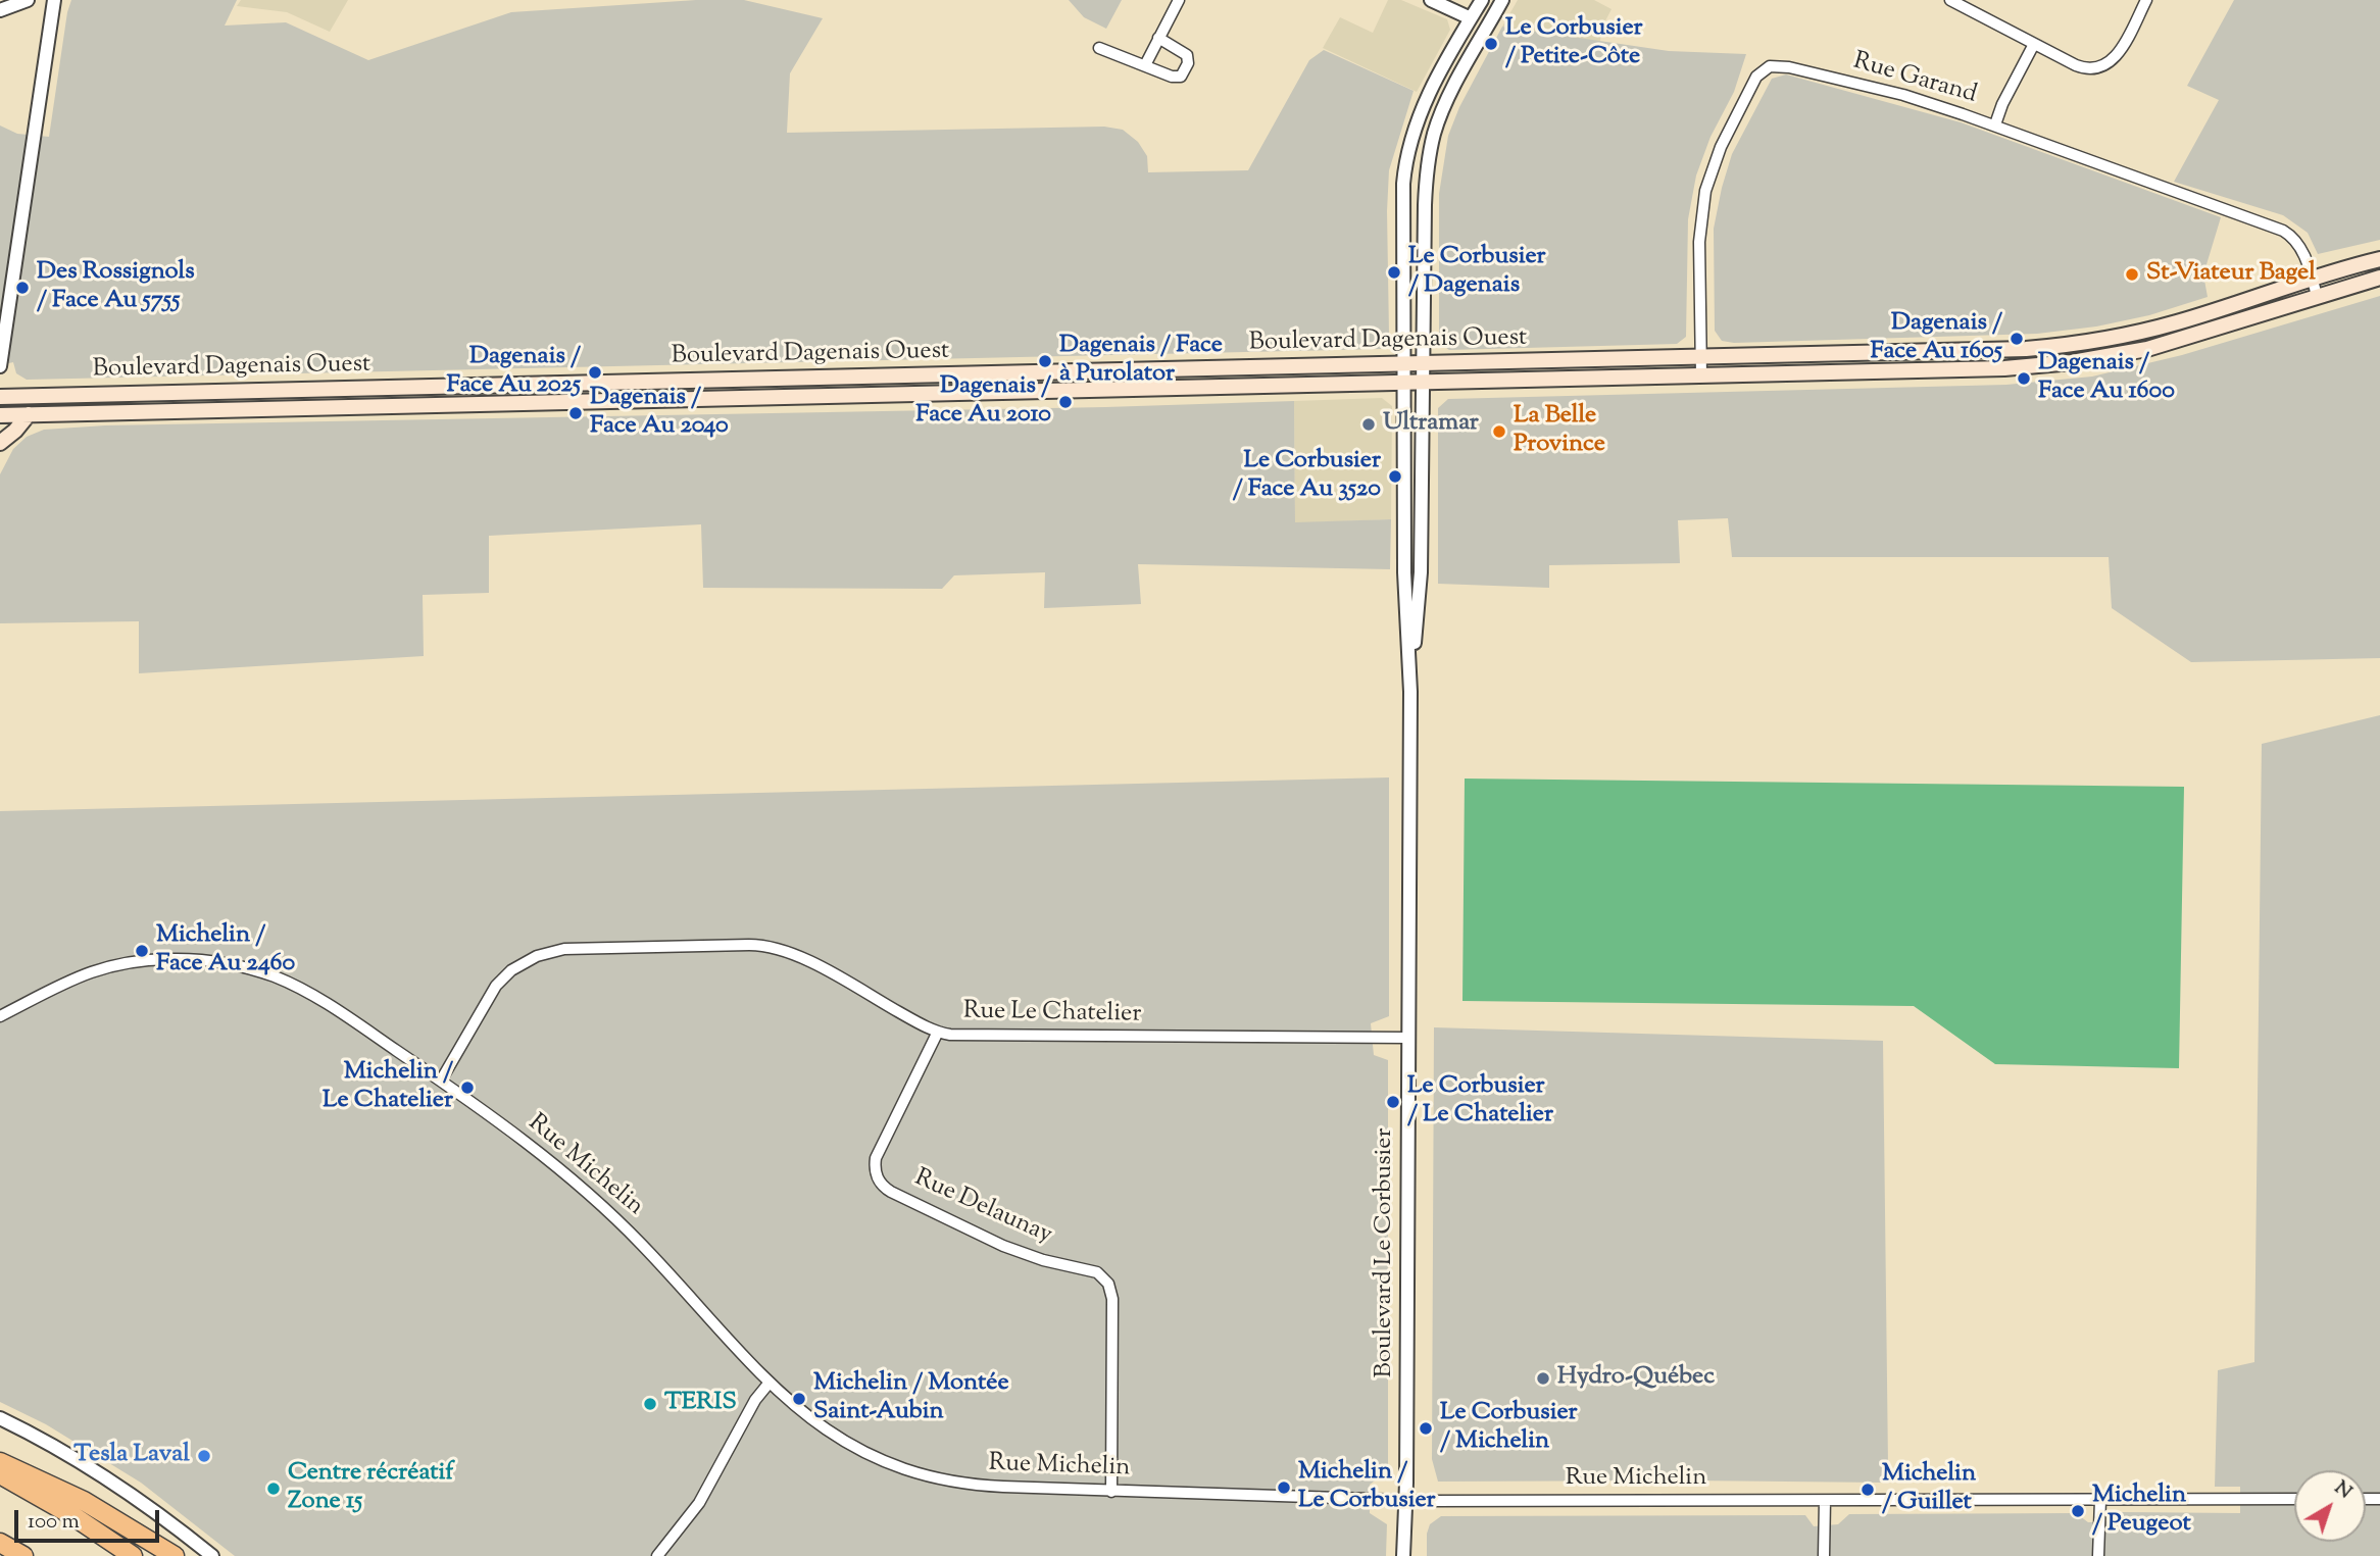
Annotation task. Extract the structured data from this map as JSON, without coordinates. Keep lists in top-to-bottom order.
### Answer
{
  "streets": {
    "main road": ["Boulevard Dagenais Ouest"],
    "street": [
      "Rue Garand",
      "Rue Le Chatelier",
      "Rue Michelin",
      "Rue Delaunay",
      "Boulevard Le Corbusier"
    ]
  },
  "crossings": [
    ["Rue Garand", "Boulevard Dagenais Ouest"],
    ["Boulevard Dagenais Ouest", "Boulevard Le Corbusier"],
    ["Rue Le Chatelier", "Rue Michelin"],
    ["Rue Le Chatelier", "Rue Delaunay"],
    ["Rue Le Chatelier", "Boulevard Le Corbusier"],
    ["Rue Michelin", "Rue Delaunay"],
    ["Rue Michelin", "Boulevard Le Corbusier"]
  ],
  "places": [
    "Le Corbusier / Petite-Côte",
    "Le Corbusier / Dagenais",
    "St-Viateur Bagel",
    "Des Rossignols / Face Au 5755",
    "Dagenais / Face Au 1605",
    "Dagenais / Face à Purolator",
    "Dagenais / Face Au 2025",
    "Dagenais / Face Au 1600",
    "Dagenais / Face Au 2010",
    "Dagenais / Face Au 2040",
    "Ultramar",
    "La Belle Province",
    "Le Corbusier / Face Au 3520",
    "Michelin / Face Au 2460",
    "Michelin / Le Chatelier",
    "Le Corbusier / Le Chatelier",
    "Hydro-Québec",
    "Michelin / Montée Saint-Aubin",
    "TERIS",
    "Le Corbusier / Michelin",
    "Tesla Laval",
    "Michelin / Le Corbusier",
    "Centre récréatif Zone 15",
    "Michelin / Guillet",
    "Michelin / Peugeot"
  ],
  "scale_bar": "100 m",
  "north": "top right"
}
